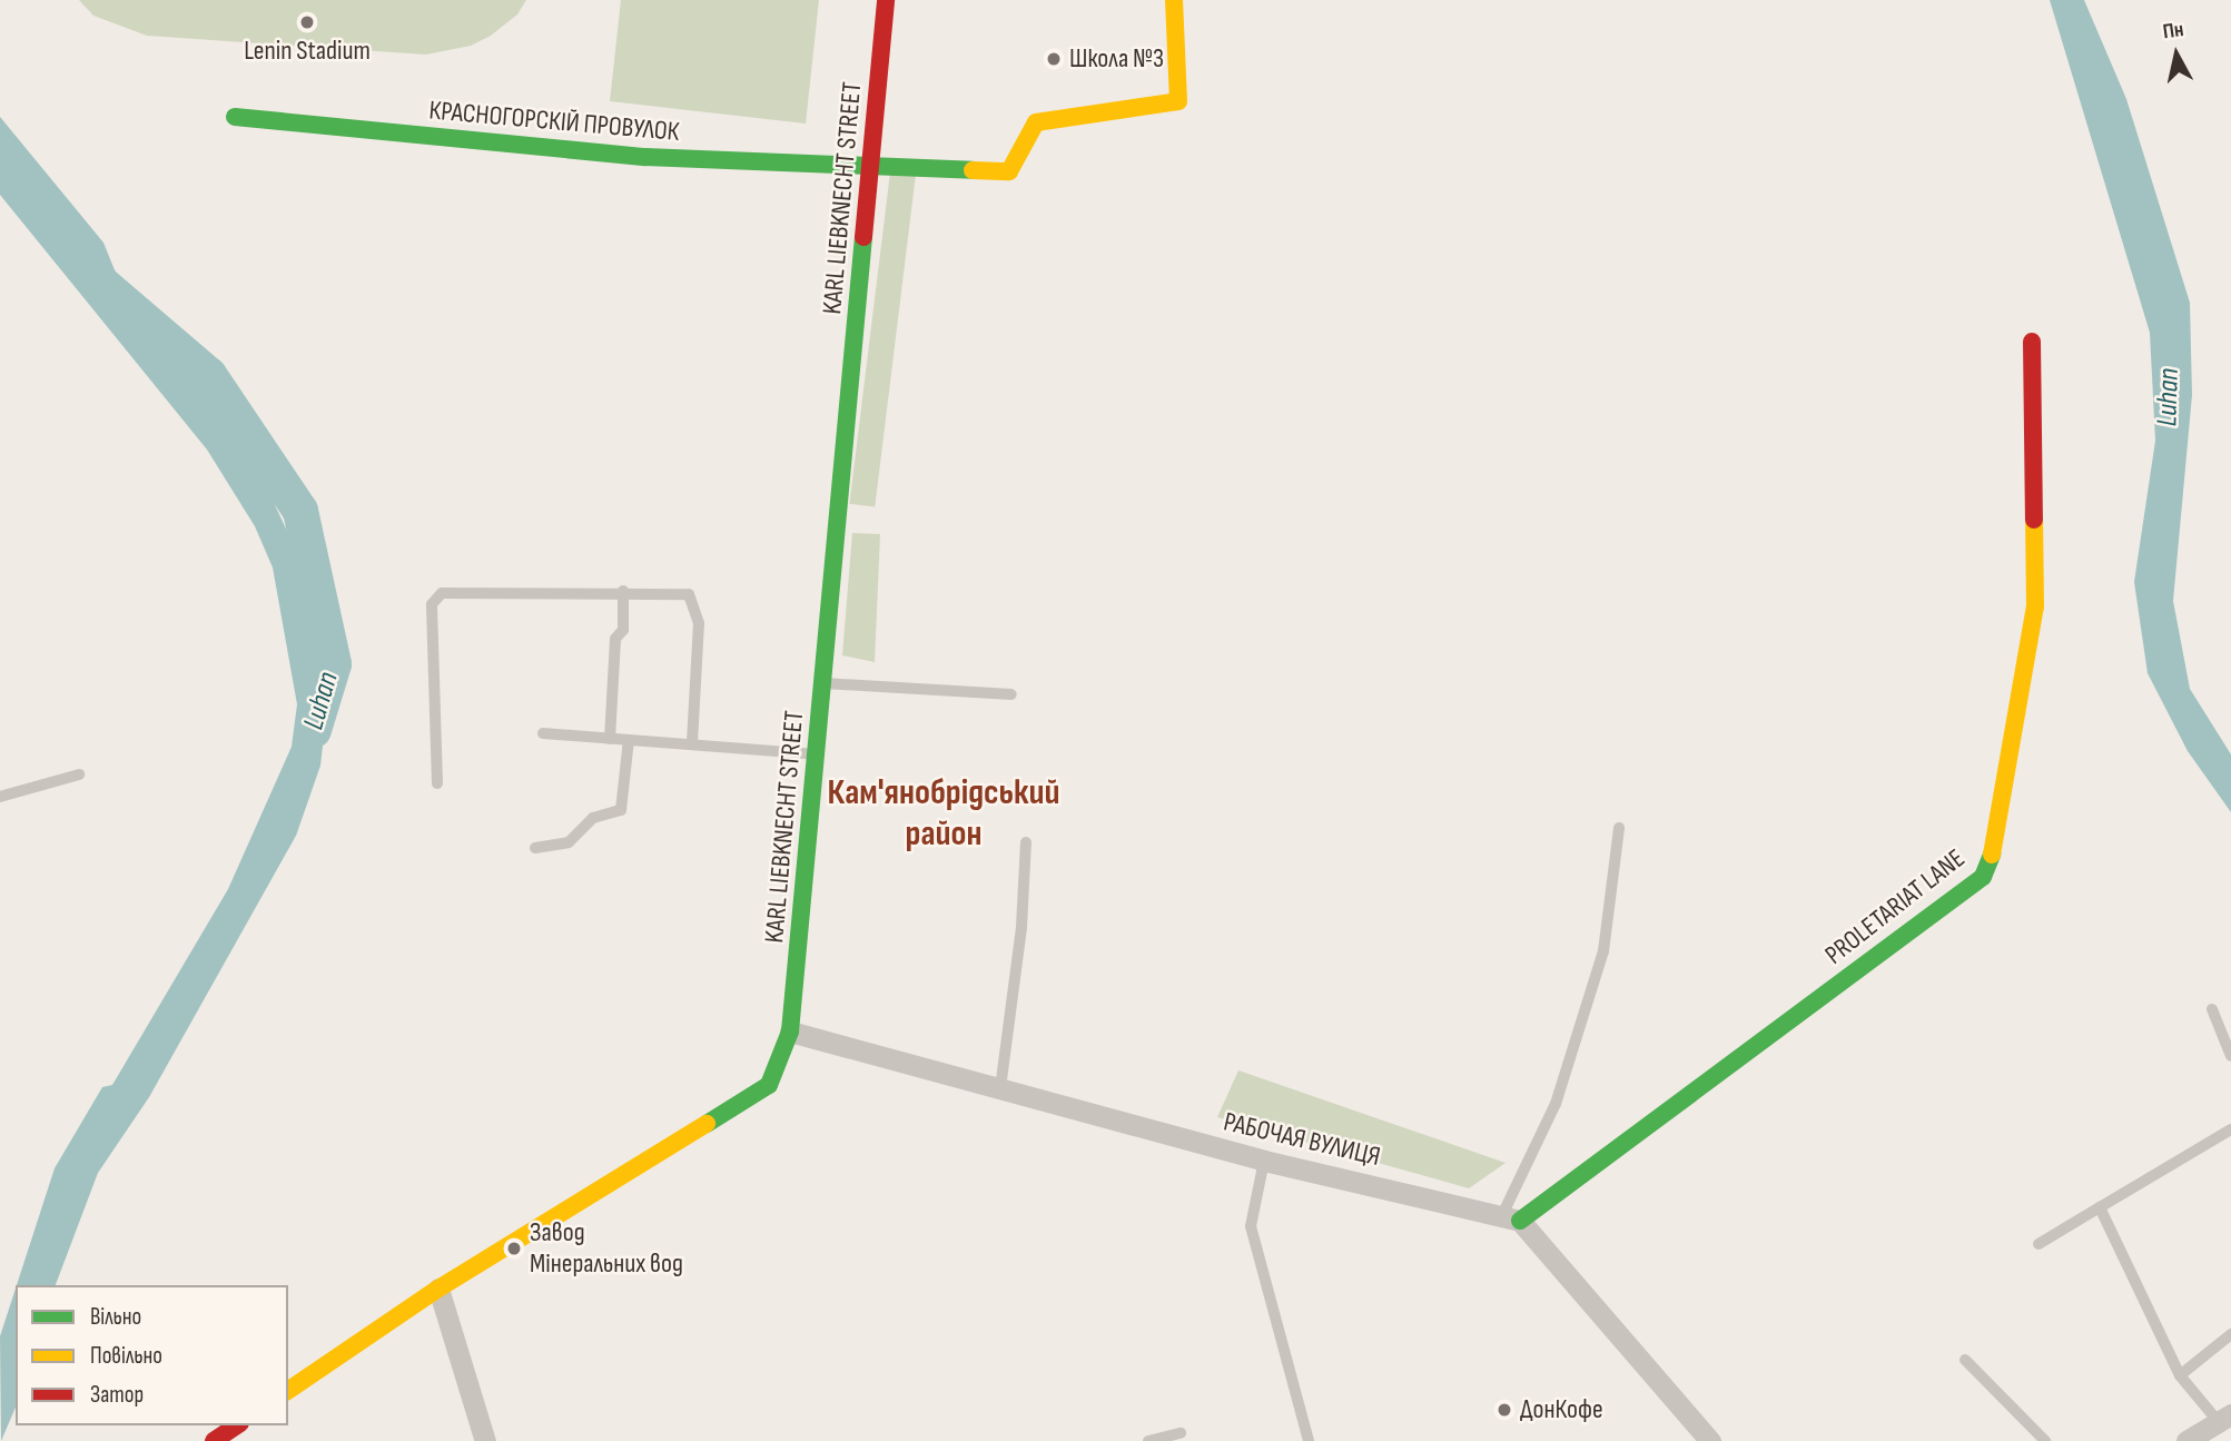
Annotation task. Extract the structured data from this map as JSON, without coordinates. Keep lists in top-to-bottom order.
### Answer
{
  "streets": {
    "street": [
      "КРАСНОГОРСКІЙ ПРОВУЛОК",
      "KARL LIEBKNECHT STREET",
      "PROLETARIAT LANE",
      "РАБОЧАЯ ВУЛИЦЯ"
    ]
  },
  "crossings": [
    ["КРАСНОГОРСКІЙ ПРОВУЛОК", "KARL LIEBKNECHT STREET"],
    ["KARL LIEBKNECHT STREET", "РАБОЧАЯ ВУЛИЦЯ"],
    ["PROLETARIAT LANE", "РАБОЧАЯ ВУЛИЦЯ"]
  ],
  "districts": ["Кам'янобрідський район"],
  "water": ["Luhan"],
  "places": [
    "Lenin Stadium",
    "Школа №3",
    "Завод Мінеральних вод",
    "ДонКофе"
  ],
  "legend": ["Вільно", "Повільно", "Затор"],
  "north": "top"
}
